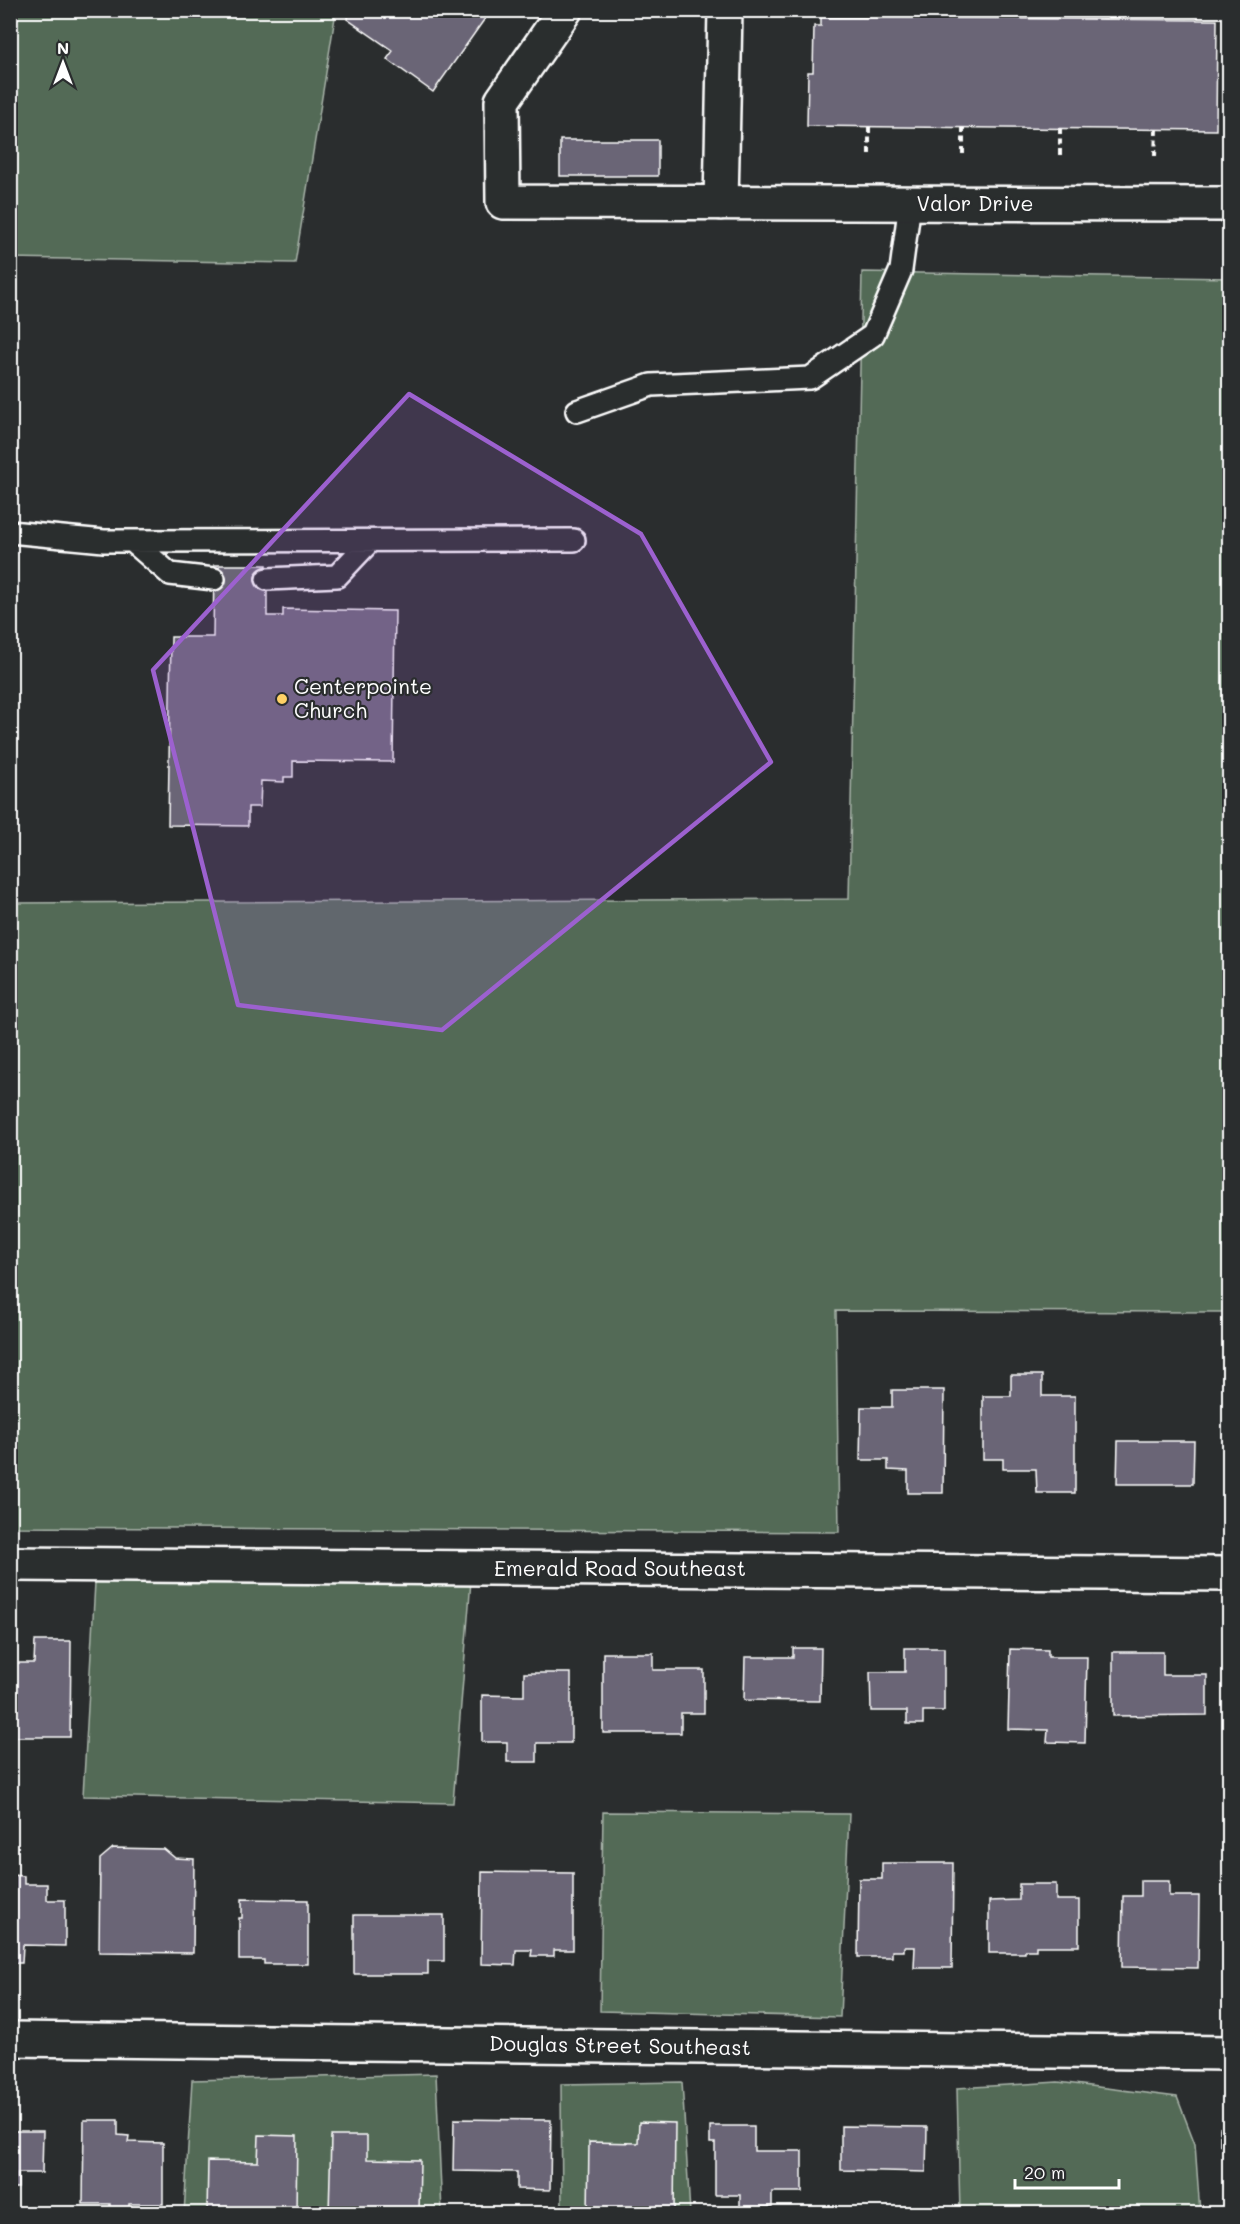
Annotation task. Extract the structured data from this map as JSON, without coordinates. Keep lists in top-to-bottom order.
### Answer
{
  "streets": {
    "street": ["Valor Drive", "Emerald Road Southeast", "Douglas Street Southeast"]
  },
  "places": ["Centerpointe Church"],
  "scale_bar": "20 m",
  "north": "top"
}
